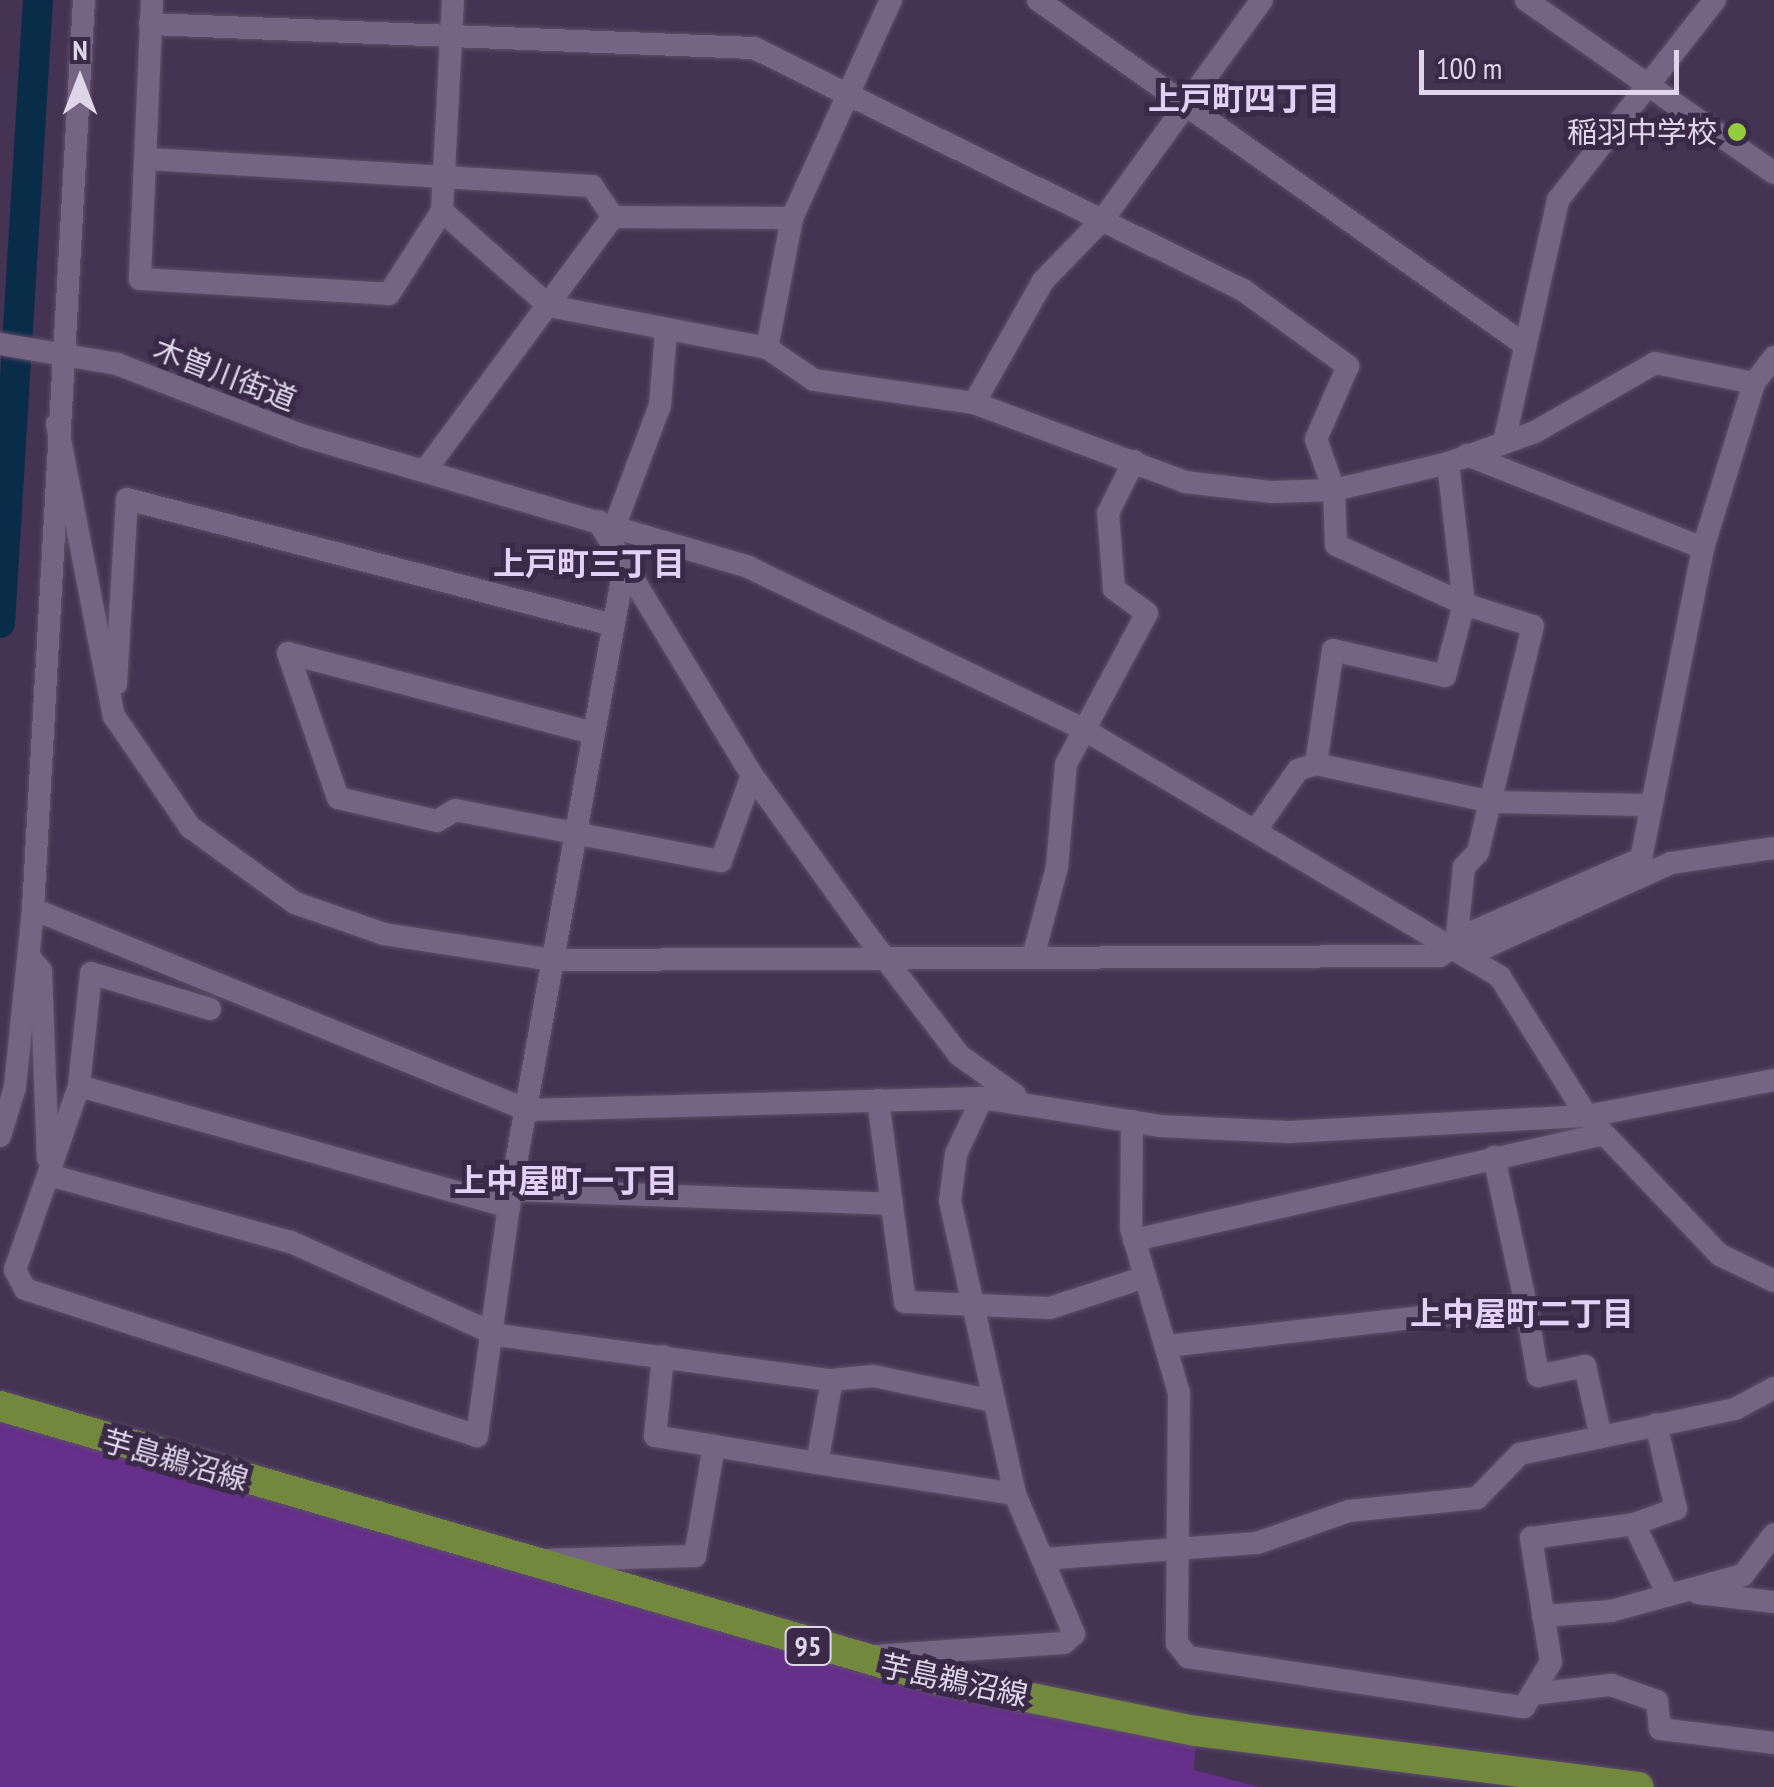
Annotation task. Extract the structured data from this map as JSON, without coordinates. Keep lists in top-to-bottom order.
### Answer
{
  "streets": {
    "main road": ["芋島鵜沼線", "95"],
    "street": ["木曽川街道"]
  },
  "districts": [
    "上戸町四丁目",
    "上戸町三丁目",
    "上中屋町一丁目",
    "上中屋町二丁目"
  ],
  "places": ["稲羽中学校"],
  "scale_bar": "100 m",
  "north": "top"
}
